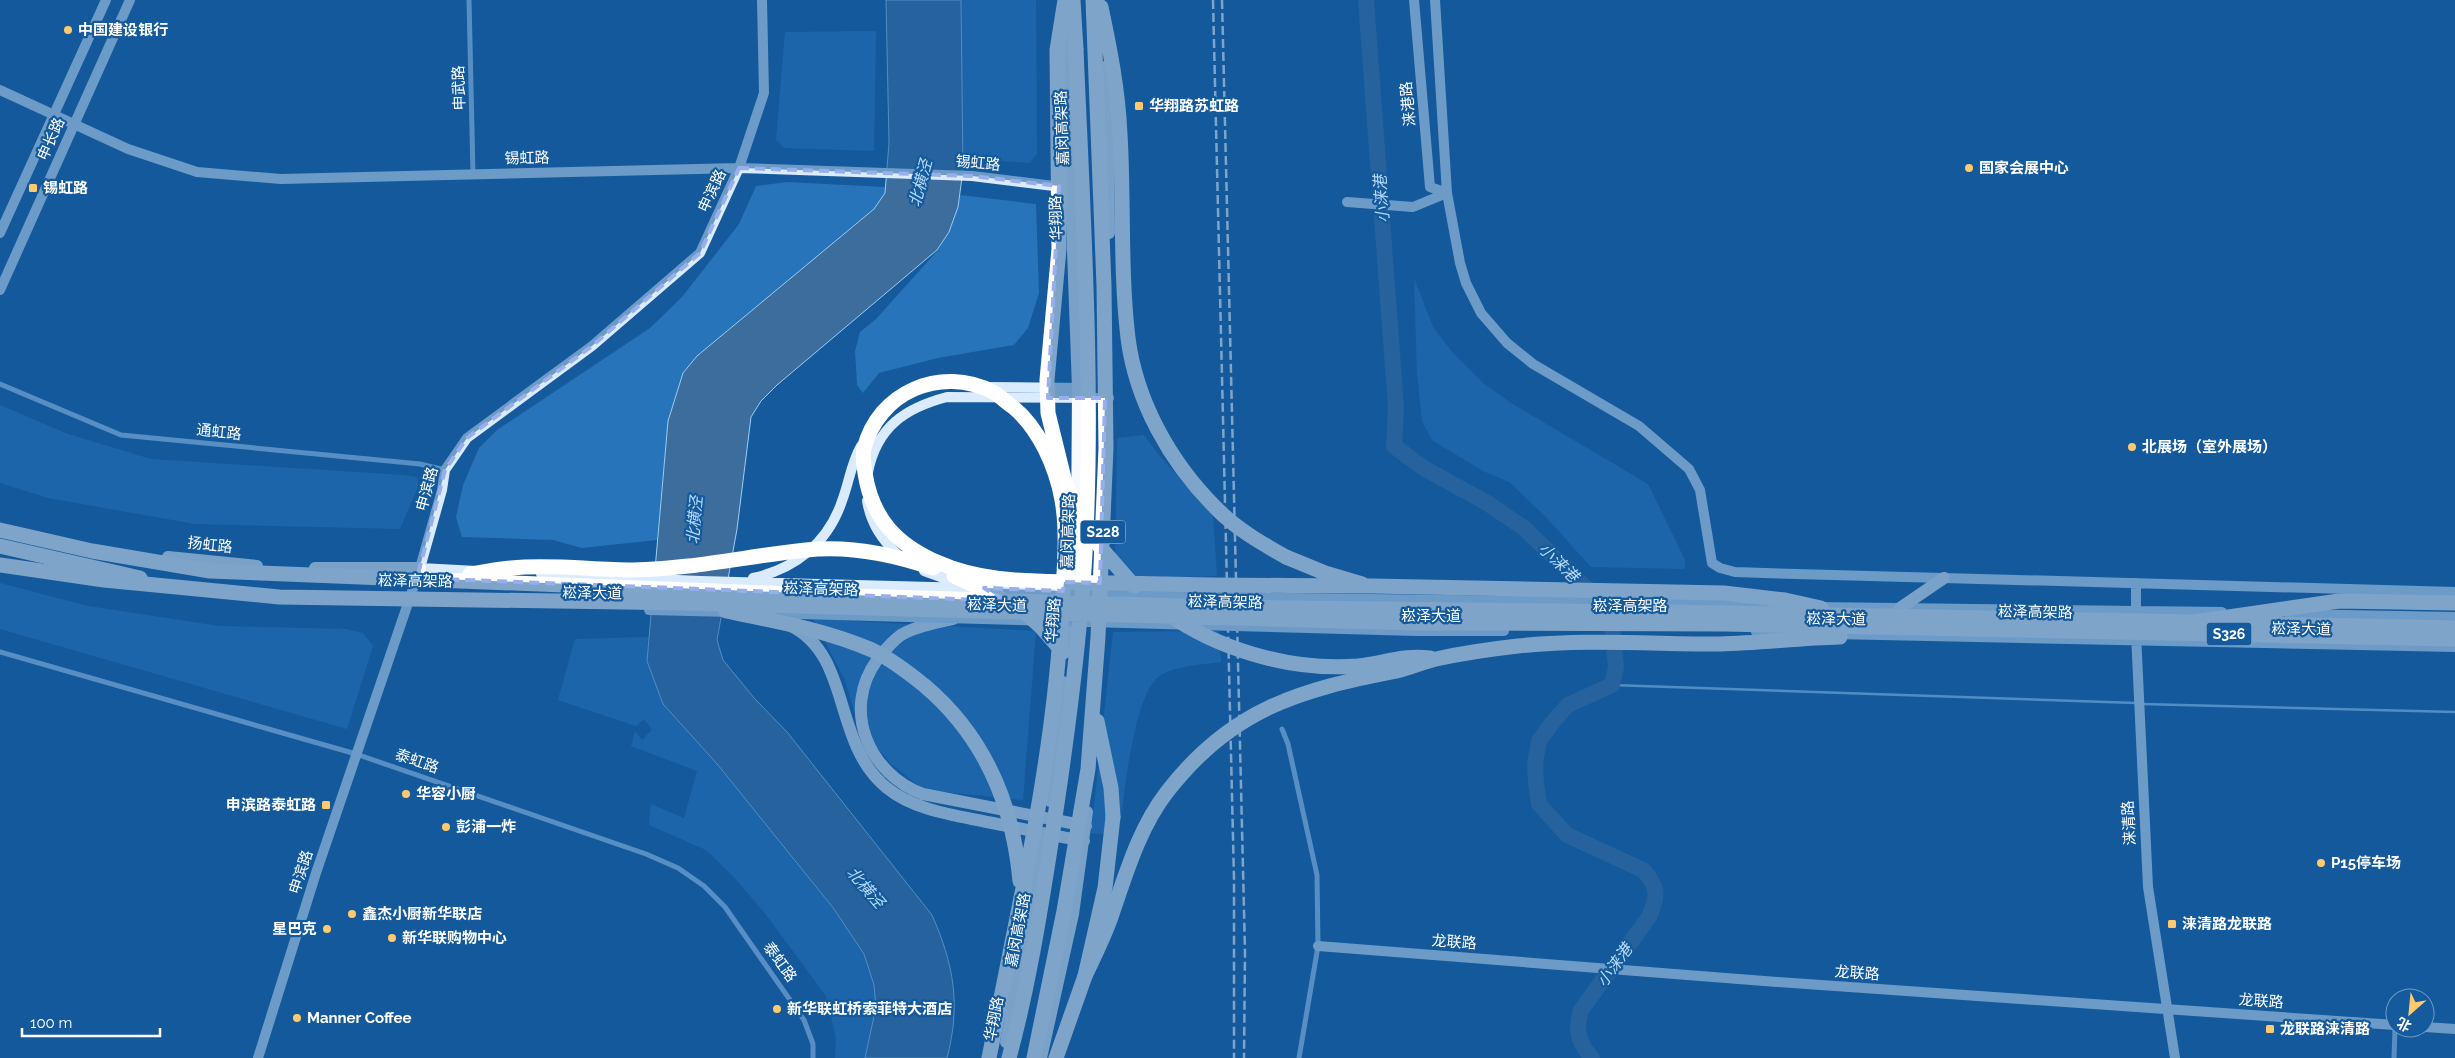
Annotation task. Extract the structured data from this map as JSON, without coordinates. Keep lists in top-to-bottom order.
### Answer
{
  "streets": {
    "highway": [
      "嘉闵高架路",
      "S228",
      "崧泽高架路",
      "S326"
    ],
    "main road": [
      "涞港路",
      "申长路",
      "锡虹路",
      "申滨路",
      "华翔路",
      "扬虹路",
      "崧泽大道",
      "涞清路",
      "龙联路"
    ],
    "street": ["申武路", "通虹路", "泰虹路"]
  },
  "crossings": [
    ["申武路", "锡虹路"],
    ["申长路", "锡虹路"],
    ["锡虹路", "申滨路"],
    ["锡虹路", "华翔路"],
    ["申滨路", "通虹路"],
    ["申滨路", "扬虹路"],
    ["申滨路", "崧泽大道"],
    ["申滨路", "泰虹路"],
    ["扬虹路", "崧泽高架路"],
    ["扬虹路", "崧泽大道"],
    ["崧泽大道", "涞清路"],
    ["涞清路", "龙联路"]
  ],
  "water": ["北横泾", "小涞港"],
  "places": {
    "other": [
      "中国建设银行",
      "国家会展中心",
      "北展场（室外展场）",
      "华容小厨",
      "彭浦一炸",
      "P15停车场",
      "鑫杰小厨新华联店",
      "星巴克",
      "新华联购物中心",
      "新华联虹桥索菲特大酒店",
      "Manner Coffee"
    ],
    "transit": [
      "华翔路苏虹路",
      "锡虹路",
      "申滨路泰虹路",
      "涞清路龙联路",
      "龙联路涞清路"
    ]
  },
  "scale_bar": "100 m",
  "north": "bottom left"
}
